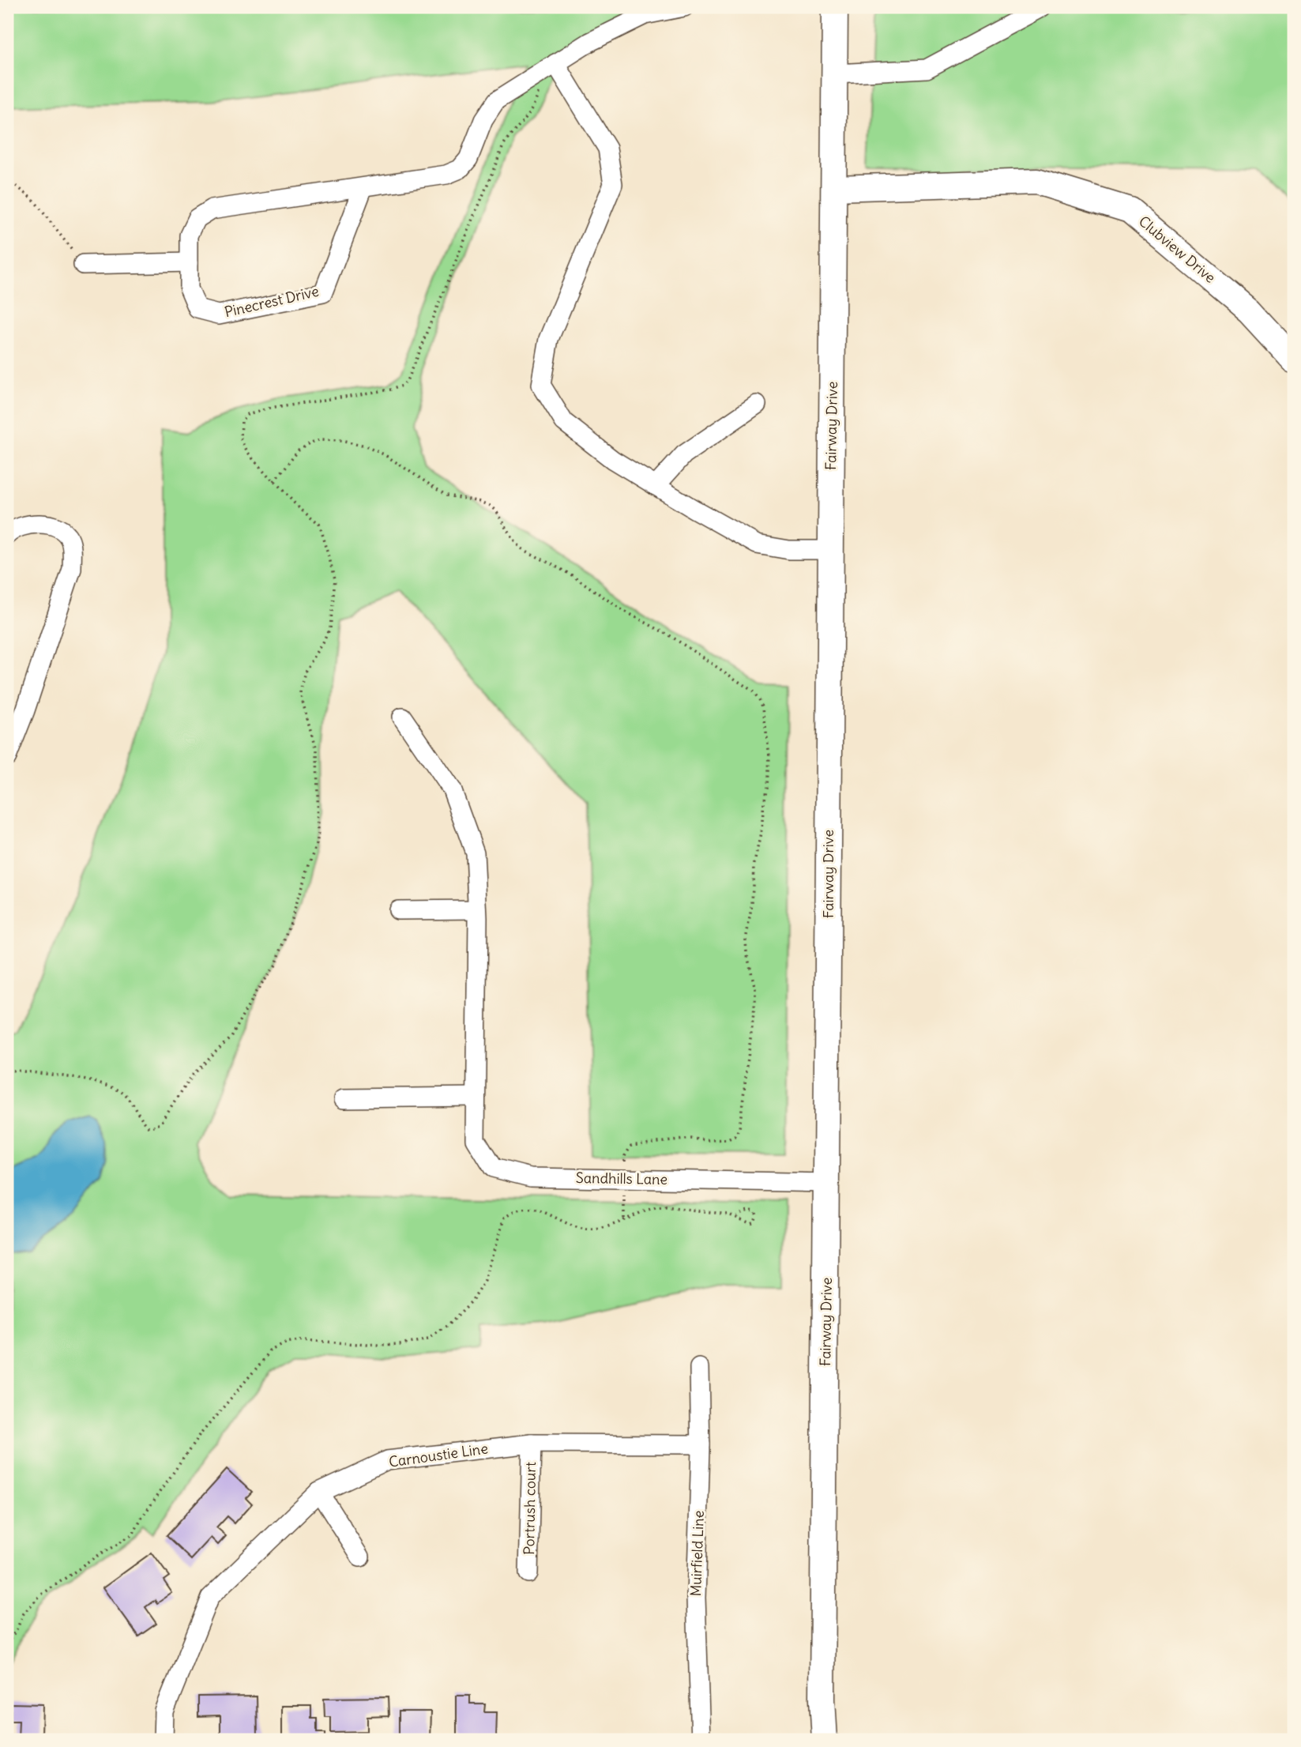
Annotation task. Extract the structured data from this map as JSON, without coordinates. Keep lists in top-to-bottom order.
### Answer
{
  "streets": {
    "main road": ["Clubview Drive", "Fairway Drive"],
    "street": [
      "Pinecrest Drive",
      "Sandhills Lane",
      "Carnoustie Line",
      "Portrush court",
      "Muirfield Line"
    ]
  },
  "crossings": [
    ["Clubview Drive", "Fairway Drive"],
    ["Fairway Drive", "Sandhills Lane"],
    ["Carnoustie Line", "Portrush court"],
    ["Carnoustie Line", "Muirfield Line"]
  ]
}
